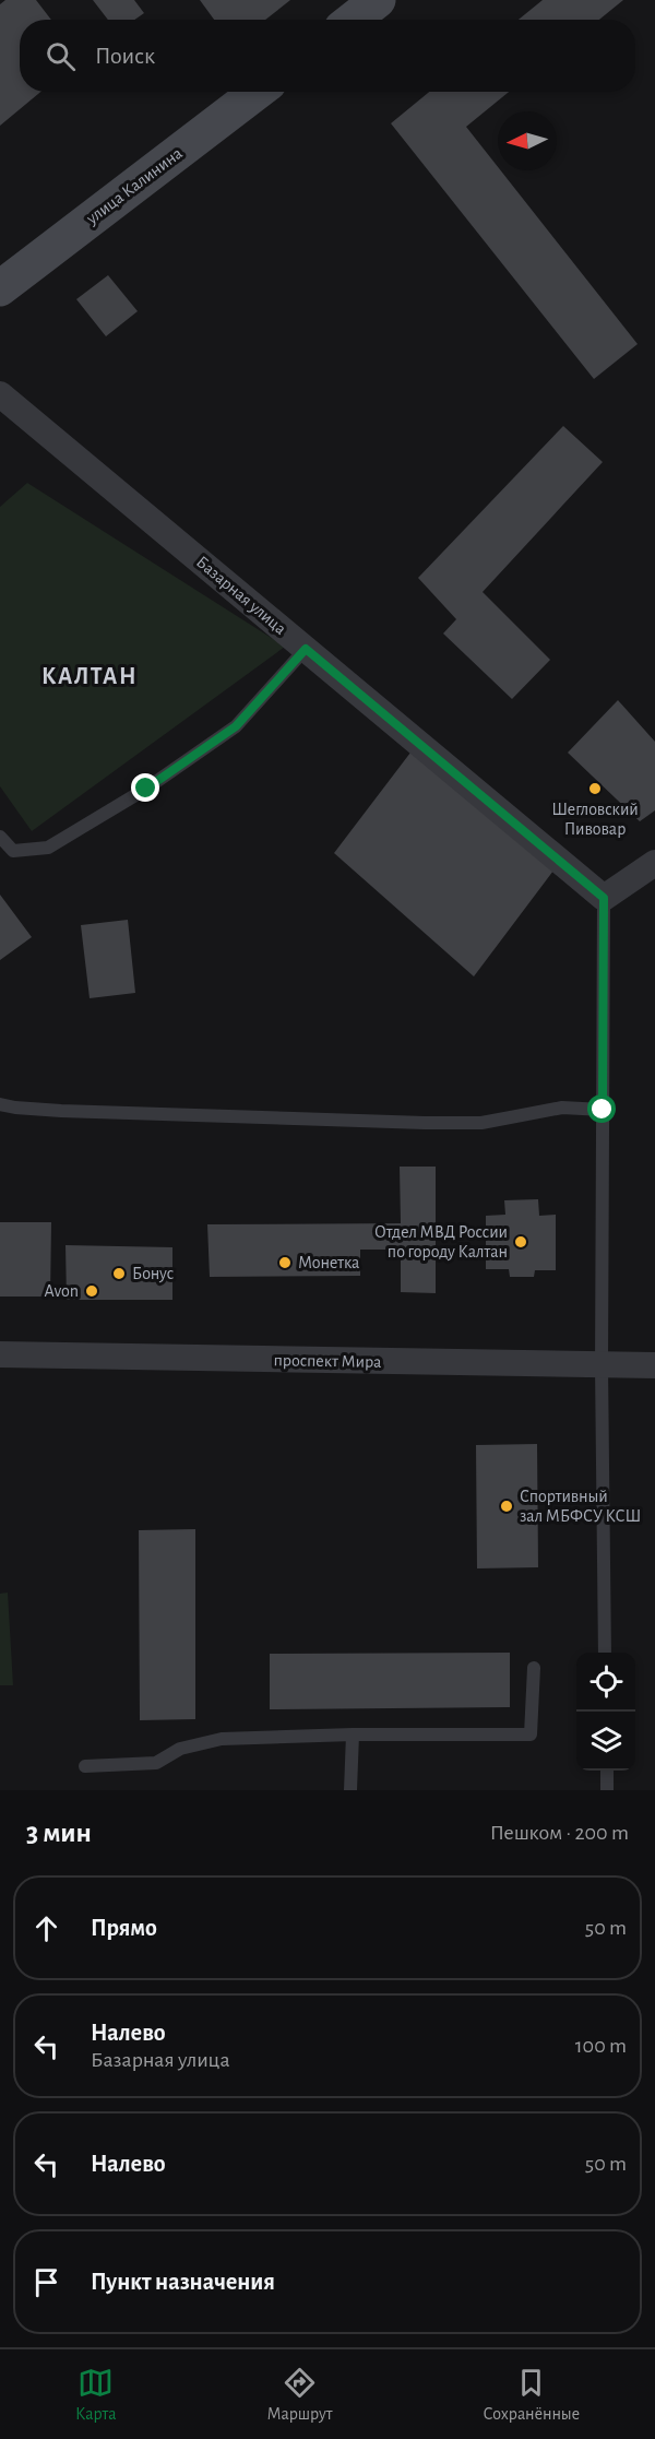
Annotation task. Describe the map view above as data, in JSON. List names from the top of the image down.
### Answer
{
  "streets": {
    "street": ["улица Калинина", "Базарная улица", "проспект Мира"]
  },
  "districts": ["КАЛТАН"],
  "places": [
    "Шегловский Пивовар",
    "Отдел МВД России по городу Калтан",
    "Монетка",
    "Бонус",
    "Avon",
    "Спортивный зал МБФСУ КСШ"
  ],
  "north": "left",
  "page": {
    "search": "Поиск",
    "heading": ["3 мин", "Пешком · 200 m"],
    "list": [
      ["Прямо", "50 m"],
      ["Налево", "Базарная улица", "100 m"],
      ["Налево", "50 m"],
      "Пункт назначения"
    ],
    "nav": ["Карта", "Маршрут", "Сохранённые"]
  }
}
